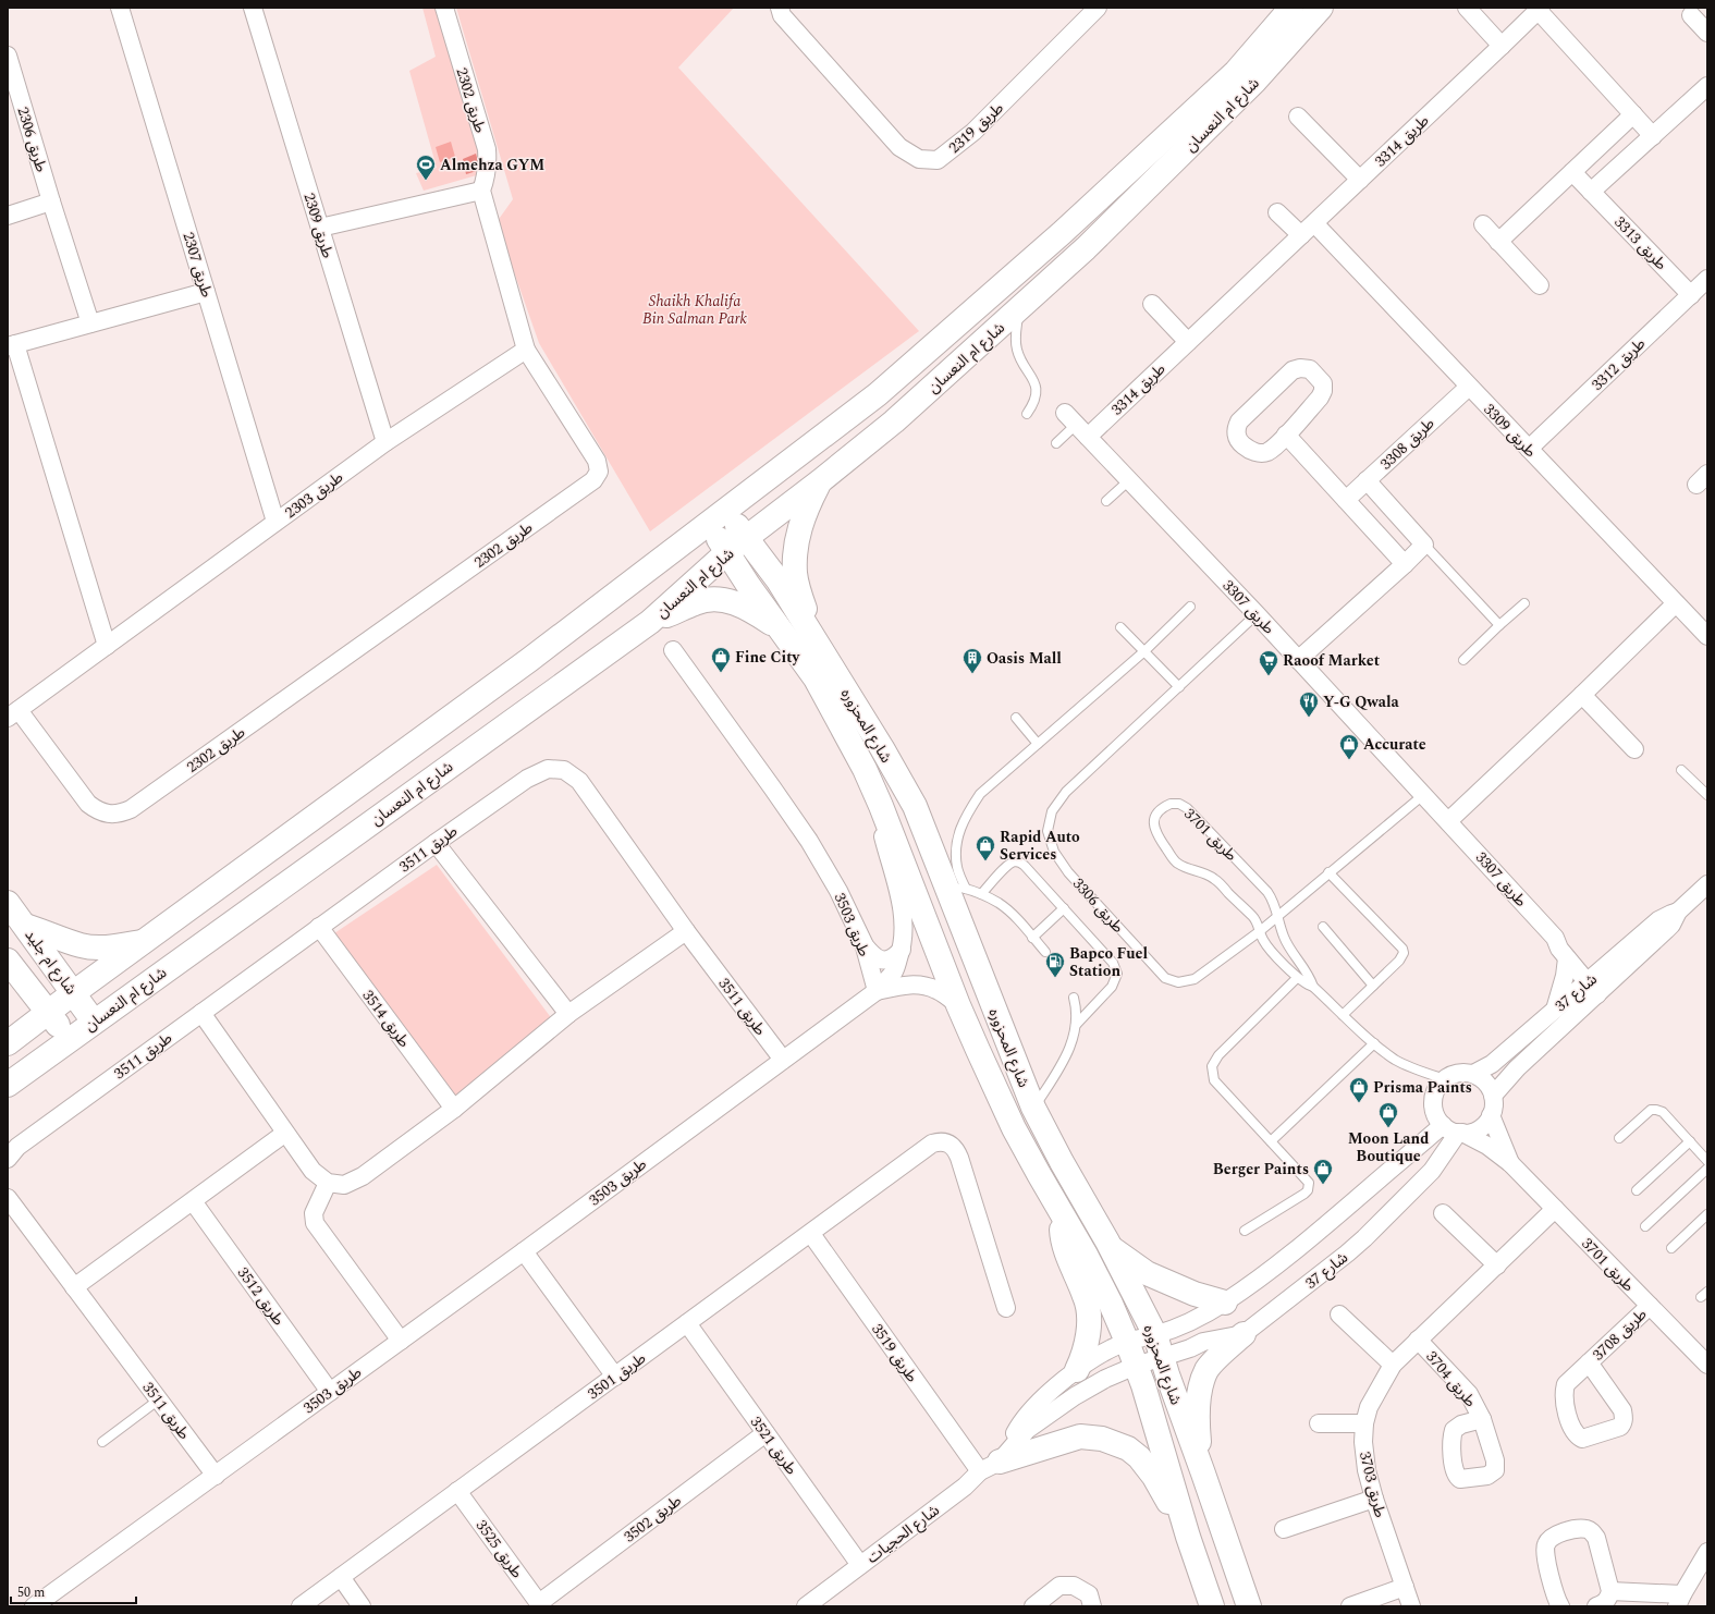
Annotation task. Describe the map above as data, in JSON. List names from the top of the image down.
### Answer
{
  "streets": {
    "main road": ["شارع ام النعسان", "شارع المحزوره", "شارع ام جليد"],
    "street": [
      "طريق 2302",
      "طريق 2319",
      "طريق 2306",
      "طريق 3314",
      "طريق 2309",
      "طريق 3313",
      "طريق 2307",
      "طريق 3312",
      "طريق 3309",
      "طريق 3308",
      "طريق 2303",
      "طريق 3307",
      "طريق 3701",
      "طريق 3511",
      "طريق 3503",
      "شارع 37",
      "طريق 3514",
      "طريق 3512",
      "طريق 3708",
      "طريق 3519",
      "طريق 3501",
      "طريق 3704",
      "طريق 3521",
      "طريق 3703",
      "طريق 3502",
      "شارع الحجيات",
      "طريق 3525"
    ],
    "lane": ["طريق 3306"]
  },
  "crossings": [
    ["طريق 2302", "طريق 2303"],
    ["شارع ام النعسان", "شارع المحزوره"],
    ["شارع ام النعسان", "شارع ام جليد"],
    ["طريق 3314", "طريق 3309"],
    ["طريق 3314", "طريق 3307"],
    ["طريق 2309", "طريق 2303"],
    ["طريق 3313", "طريق 3312"],
    ["طريق 2307", "طريق 2303"],
    ["طريق 3312", "طريق 3309"],
    ["طريق 3309", "طريق 3308"],
    ["طريق 3307", "طريق 3306"],
    ["طريق 3307", "شارع 37"],
    ["شارع المحزوره", "شارع 37"],
    ["شارع المحزوره", "شارع الحجيات"],
    ["طريق 3701", "طريق 3306"],
    ["طريق 3701", "شارع 37"],
    ["طريق 3701", "طريق 3708"],
    ["طريق 3701", "طريق 3703"],
    ["طريق 3511", "طريق 3503"],
    ["طريق 3511", "طريق 3514"],
    ["طريق 3503", "طريق 3512"],
    ["شارع 37", "شارع الحجيات"],
    ["طريق 3519", "طريق 3501"],
    ["طريق 3519", "شارع الحجيات"],
    ["طريق 3501", "طريق 3521"],
    ["طريق 3501", "طريق 3525"],
    ["طريق 3704", "طريق 3703"],
    ["طريق 3521", "طريق 3502"],
    ["طريق 3521", "شارع الحجيات"],
    ["طريق 3502", "طريق 3525"]
  ],
  "parks": ["Shaikh Khalifa Bin Salman Park"],
  "places": {
    "sports": ["Almehza GYM"],
    "shop": [
      "Fine City",
      "Accurate",
      "Rapid Auto Services",
      "Prisma Paints",
      "Moon Land Boutique",
      "Berger Paints"
    ],
    "building": ["Oasis Mall"],
    "supermarket": ["Raoof Market"],
    "restaurant": ["Y-G Qwala"],
    "fuel station": ["Bapco Fuel Station"]
  },
  "scale_bar": "50 m"
}
